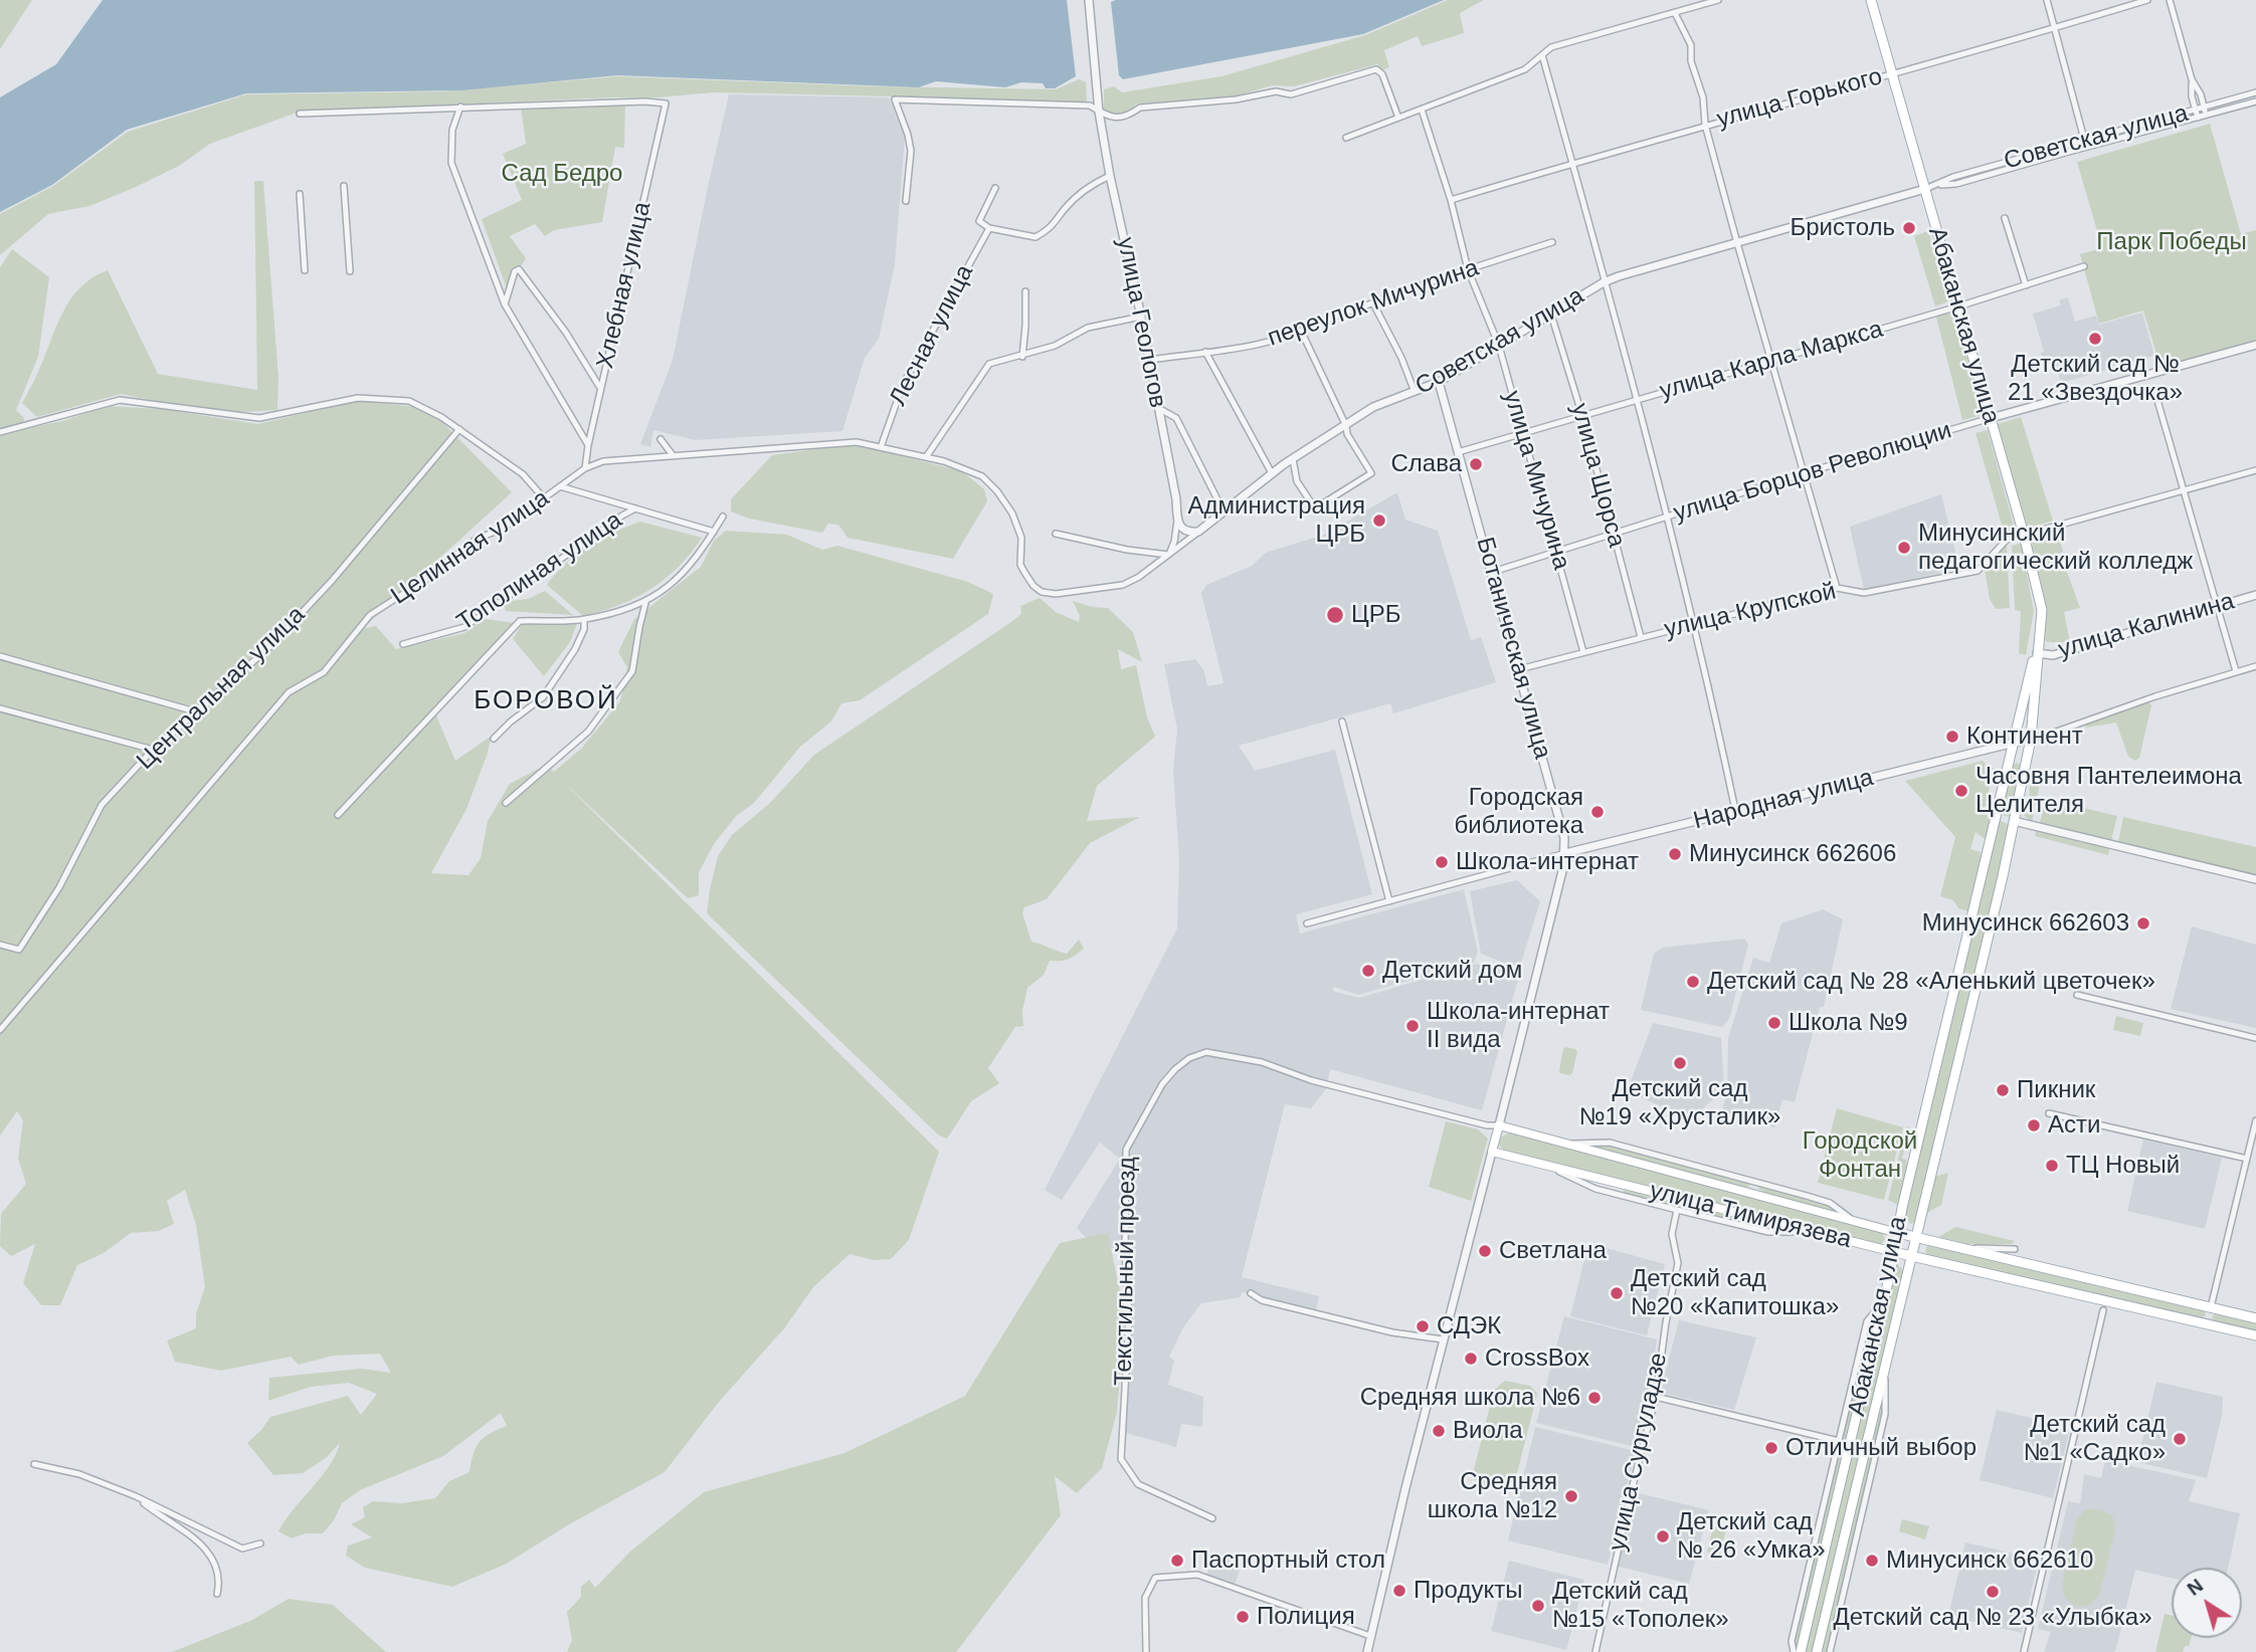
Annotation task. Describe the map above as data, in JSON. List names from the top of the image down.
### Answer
{
  "streets": {
    "main road": ["Абаканская улица", "Ботаническая улица", "улица Тимирязева"],
    "street": [
      "улица Горького",
      "Советская улица",
      "Хлебная улица",
      "переулок Мичурина",
      "улица Геологов",
      "Лесная улица",
      "улица Карла Маркса",
      "улица Борцов Революции",
      "улица Щорса",
      "улица Мичурина",
      "Целинная улица",
      "Тополиная улица",
      "улица Крупской",
      "улица Калинина",
      "Центральная улица",
      "Народная улица",
      "Текстильный проезд",
      "улица Сургуладзе"
    ]
  },
  "crossings": [
    ["улица Горького", "Абаканская улица"],
    ["улица Горького", "улица Мичурина"],
    ["Советская улица", "Абаканская улица"],
    ["Советская улица", "улица Щорса"],
    ["Советская улица", "улица Мичурина"],
    ["Советская улица", "Целинная улица"],
    ["Советская улица", "Ботаническая улица"],
    ["Хлебная улица", "Целинная улица"],
    ["переулок Мичурина", "улица Геологов"],
    ["переулок Мичурина", "улица Мичурина"],
    ["Абаканская улица", "улица Карла Маркса"],
    ["Абаканская улица", "улица Борцов Революции"],
    ["Абаканская улица", "улица Крупской"],
    ["Абаканская улица", "улица Калинина"],
    ["Абаканская улица", "Народная улица"],
    ["Абаканская улица", "улица Тимирязева"],
    ["Лесная улица", "Целинная улица"],
    ["улица Карла Маркса", "улица Щорса"],
    ["улица Карла Маркса", "улица Мичурина"],
    ["улица Карла Маркса", "Ботаническая улица"],
    ["улица Борцов Революции", "улица Щорса"],
    ["улица Борцов Революции", "улица Мичурина"],
    ["улица Борцов Революции", "Ботаническая улица"],
    ["улица Щорса", "улица Крупской"],
    ["улица Мичурина", "улица Крупской"],
    ["улица Крупской", "Ботаническая улица"],
    ["Ботаническая улица", "Народная улица"],
    ["Ботаническая улица", "улица Тимирязева"],
    ["Ботаническая улица", "Текстильный проезд"],
    ["улица Тимирязева", "Текстильный проезд"]
  ],
  "districts": ["БОРОВОЙ"],
  "parks": ["Сад Бедро", "Парк Победы", "Городской Фонтан"],
  "places": [
    "Бристоль",
    "Детский сад № 21 «Звездочка»",
    "Слава",
    "Администрация ЦРБ",
    "Минусинский педагогический колледж",
    "ЦРБ",
    "Континент",
    "Часовня Пантелеимона Целителя",
    "Городская библиотека",
    "Минусинск 662606",
    "Школа-интернат",
    "Минусинск 662603",
    "Детский дом",
    "Детский сад № 28 «Аленький цветочек»",
    "Школа №9",
    "Школа-интернат II вида",
    "Детский сад №19 «Хрусталик»",
    "Пикник",
    "Асти",
    "ТЦ Новый",
    "Светлана",
    "Детский сад №20 «Капитошка»",
    "СДЭК",
    "CrossBox",
    "Средняя школа №6",
    "Виола",
    "Детский сад №1 «Cадко»",
    "Отличный выбор",
    "Средняя школа №12",
    "Детский сад № 26 «Умка»",
    "Паспортный стол",
    "Минусинск 662610",
    "Продукты",
    "Детский сад № 23 «Улыбка»",
    "Детский сад №15 «Тополек»",
    "Полиция"
  ],
  "north": "top left"
}
